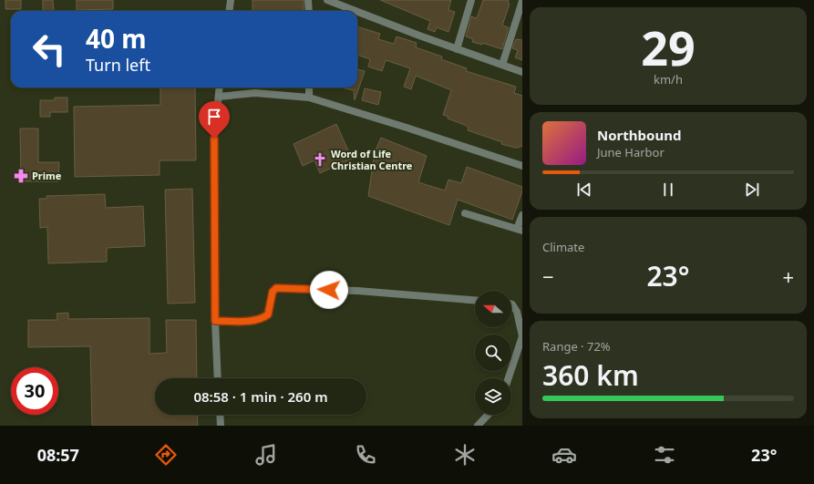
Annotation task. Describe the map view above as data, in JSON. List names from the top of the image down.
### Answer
{
  "places": {
    "church": ["Word of Life Christian Centre"],
    "pharmacy": ["Prime"]
  },
  "north": "left",
  "page": {
    "tile": [
      ["29", "km/h"],
      "Climate",
      ["Range · 72%", "360 km"]
    ],
    "turn": ["40 m", "Turn left"],
    "song": ["Northbound", "June Harbor"],
    "heat": ["−", "23°", "+"],
    "limit": "30",
    "trip": "08:58 · 1 min · 260 m",
    "tabs": ["08:57", "23°"]
  }
}
